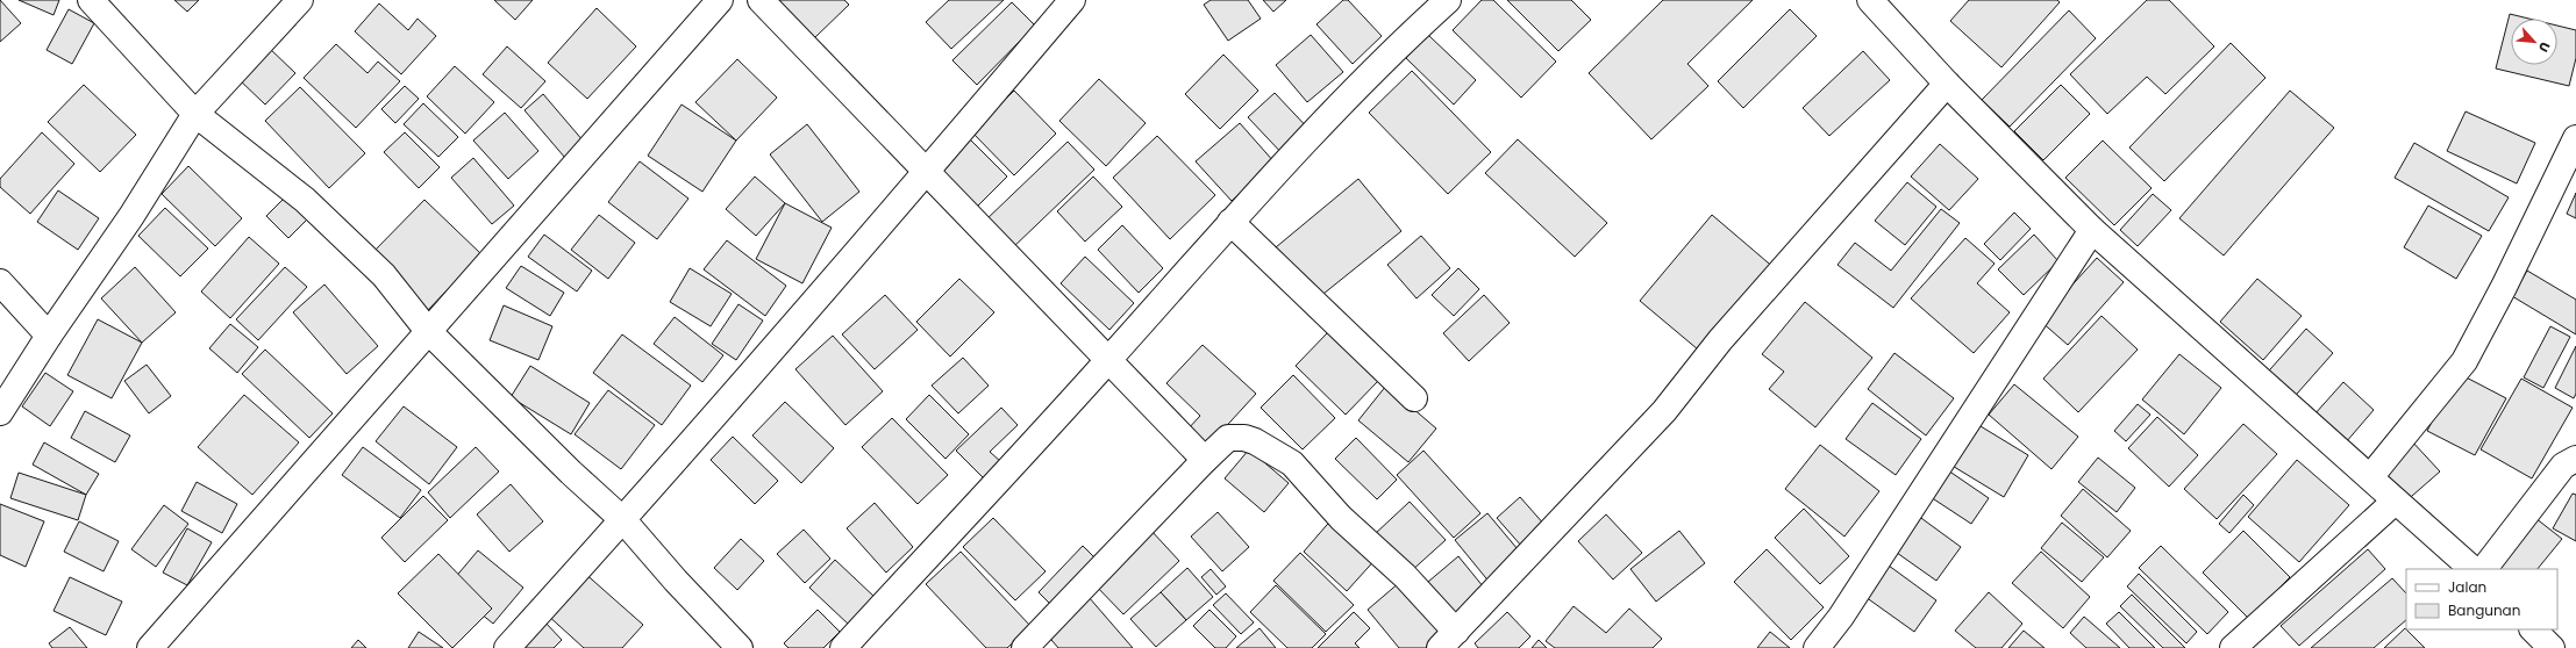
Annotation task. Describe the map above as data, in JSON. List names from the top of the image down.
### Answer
{
  "legend": ["Jalan", "Bangunan"],
  "north": "bottom right"
}
